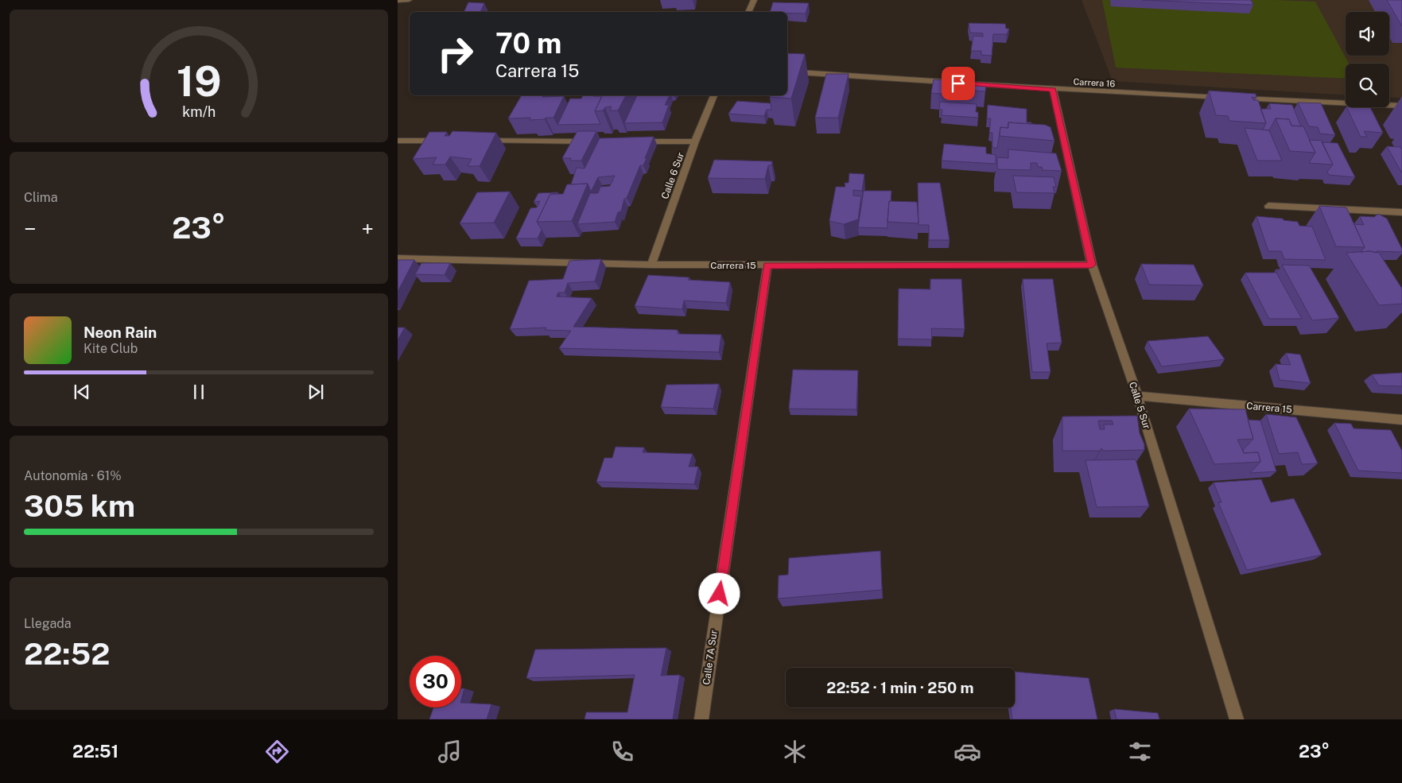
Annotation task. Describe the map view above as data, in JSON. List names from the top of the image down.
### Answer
{
  "streets": {
    "street": [
      "Carrera 16",
      "Calle 6 Sur",
      "Carrera 15",
      "Calle 5 Sur",
      "Calle 7A Sur"
    ]
  },
  "crossings": [
    ["Carrera 16", "Calle 5 Sur"],
    ["Calle 6 Sur", "Carrera 15"],
    ["Carrera 15", "Calle 5 Sur"],
    ["Carrera 15", "Calle 7A Sur"]
  ],
  "page": {
    "turn": ["70 m", "Carrera 15"],
    "tile": [
      "Clima",
      ["Autonomía · 61%", "305 km"],
      ["Llegada", "22:52"]
    ],
    "heat": ["−", "23°", "+"],
    "song": ["Neon Rain", "Kite Club"],
    "limit": "30",
    "trip": "22:52 · 1 min · 250 m",
    "tabs": ["22:51", "23°"],
    "gauge": ["19", "km/h"]
  }
}
